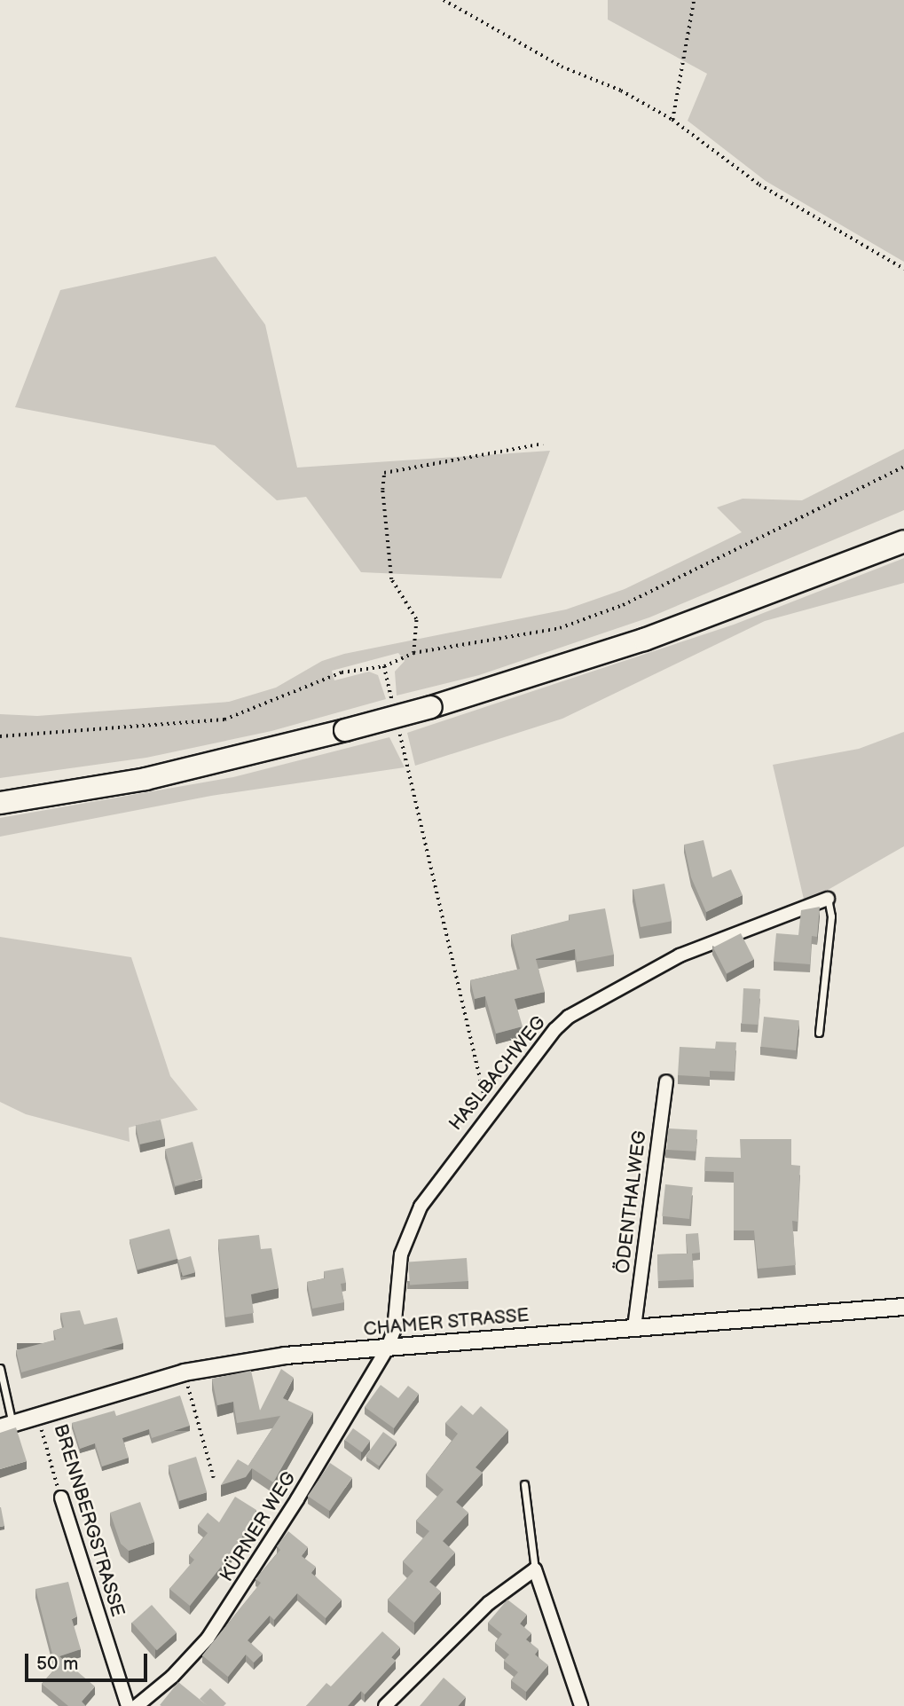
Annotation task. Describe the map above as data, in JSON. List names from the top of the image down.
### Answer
{
  "streets": {
    "street": [
      "HASLBACHWEG",
      "ÖDENTHALWEG",
      "CHAMER STRASSE",
      "BRENNBERGSTRASSE",
      "KÜRNER WEG"
    ]
  },
  "crossings": [
    ["HASLBACHWEG", "CHAMER STRASSE"],
    ["HASLBACHWEG", "KÜRNER WEG"],
    ["ÖDENTHALWEG", "CHAMER STRASSE"],
    ["CHAMER STRASSE", "BRENNBERGSTRASSE"],
    ["CHAMER STRASSE", "KÜRNER WEG"]
  ],
  "scale_bar": "50 m"
}
